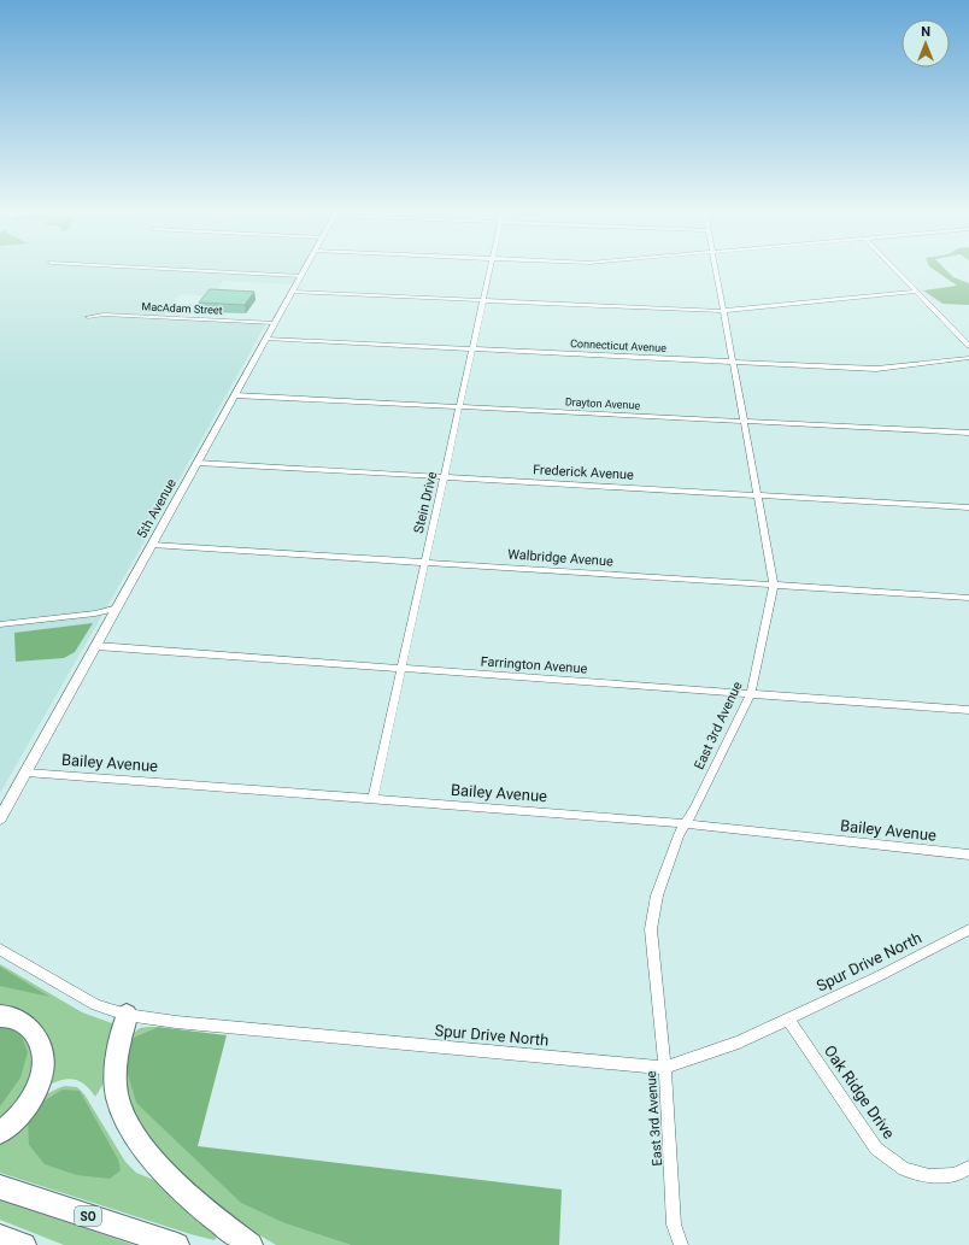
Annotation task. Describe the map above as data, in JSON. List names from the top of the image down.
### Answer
{
  "streets": {
    "highway": ["SO"],
    "main road": ["5th Avenue"],
    "street": [
      "MacAdam Street",
      "Connecticut Avenue",
      "Drayton Avenue",
      "Frederick Avenue",
      "Stein Drive",
      "Walbridge Avenue",
      "Farrington Avenue",
      "East 3rd Avenue",
      "Bailey Avenue",
      "Spur Drive North",
      "Oak Ridge Drive"
    ]
  },
  "crossings": [
    ["MacAdam Street", "5th Avenue"],
    ["Connecticut Avenue", "Stein Drive"],
    ["Connecticut Avenue", "5th Avenue"],
    ["Connecticut Avenue", "East 3rd Avenue"],
    ["Drayton Avenue", "Stein Drive"],
    ["Drayton Avenue", "5th Avenue"],
    ["Drayton Avenue", "East 3rd Avenue"],
    ["Frederick Avenue", "Stein Drive"],
    ["Frederick Avenue", "5th Avenue"],
    ["Frederick Avenue", "East 3rd Avenue"],
    ["Stein Drive", "Walbridge Avenue"],
    ["Stein Drive", "Farrington Avenue"],
    ["Stein Drive", "Bailey Avenue"],
    ["5th Avenue", "Walbridge Avenue"],
    ["5th Avenue", "Farrington Avenue"],
    ["5th Avenue", "Bailey Avenue"],
    ["Walbridge Avenue", "East 3rd Avenue"],
    ["Farrington Avenue", "East 3rd Avenue"],
    ["East 3rd Avenue", "Bailey Avenue"],
    ["East 3rd Avenue", "Spur Drive North"],
    ["Spur Drive North", "Oak Ridge Drive"]
  ],
  "north": "top"
}
